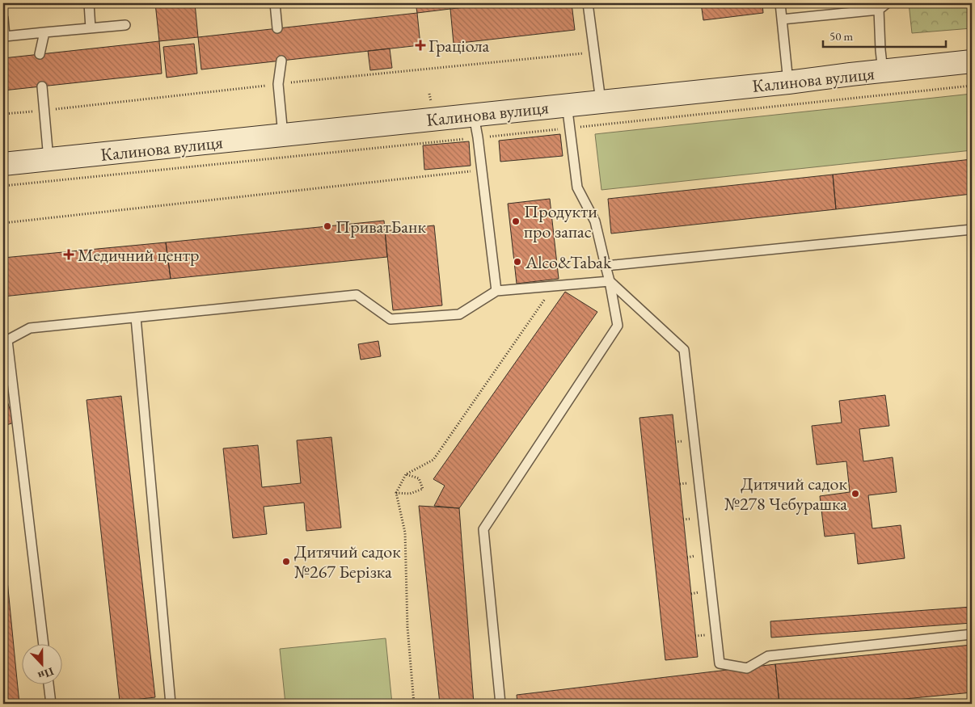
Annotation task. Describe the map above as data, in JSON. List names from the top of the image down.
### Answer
{
  "streets": {
    "main road": ["Калинова вулиця"]
  },
  "places": {
    "health": ["Граціола", "Медичний центр"],
    "other": [
      "Продукти про запас",
      "ПриватБанк",
      "Alco&Tabak",
      "Дитячий садок №278 Чебурашка",
      "Дитячий садок №267 Берізка"
    ]
  },
  "scale_bar": "50 m",
  "north": "bottom"
}
